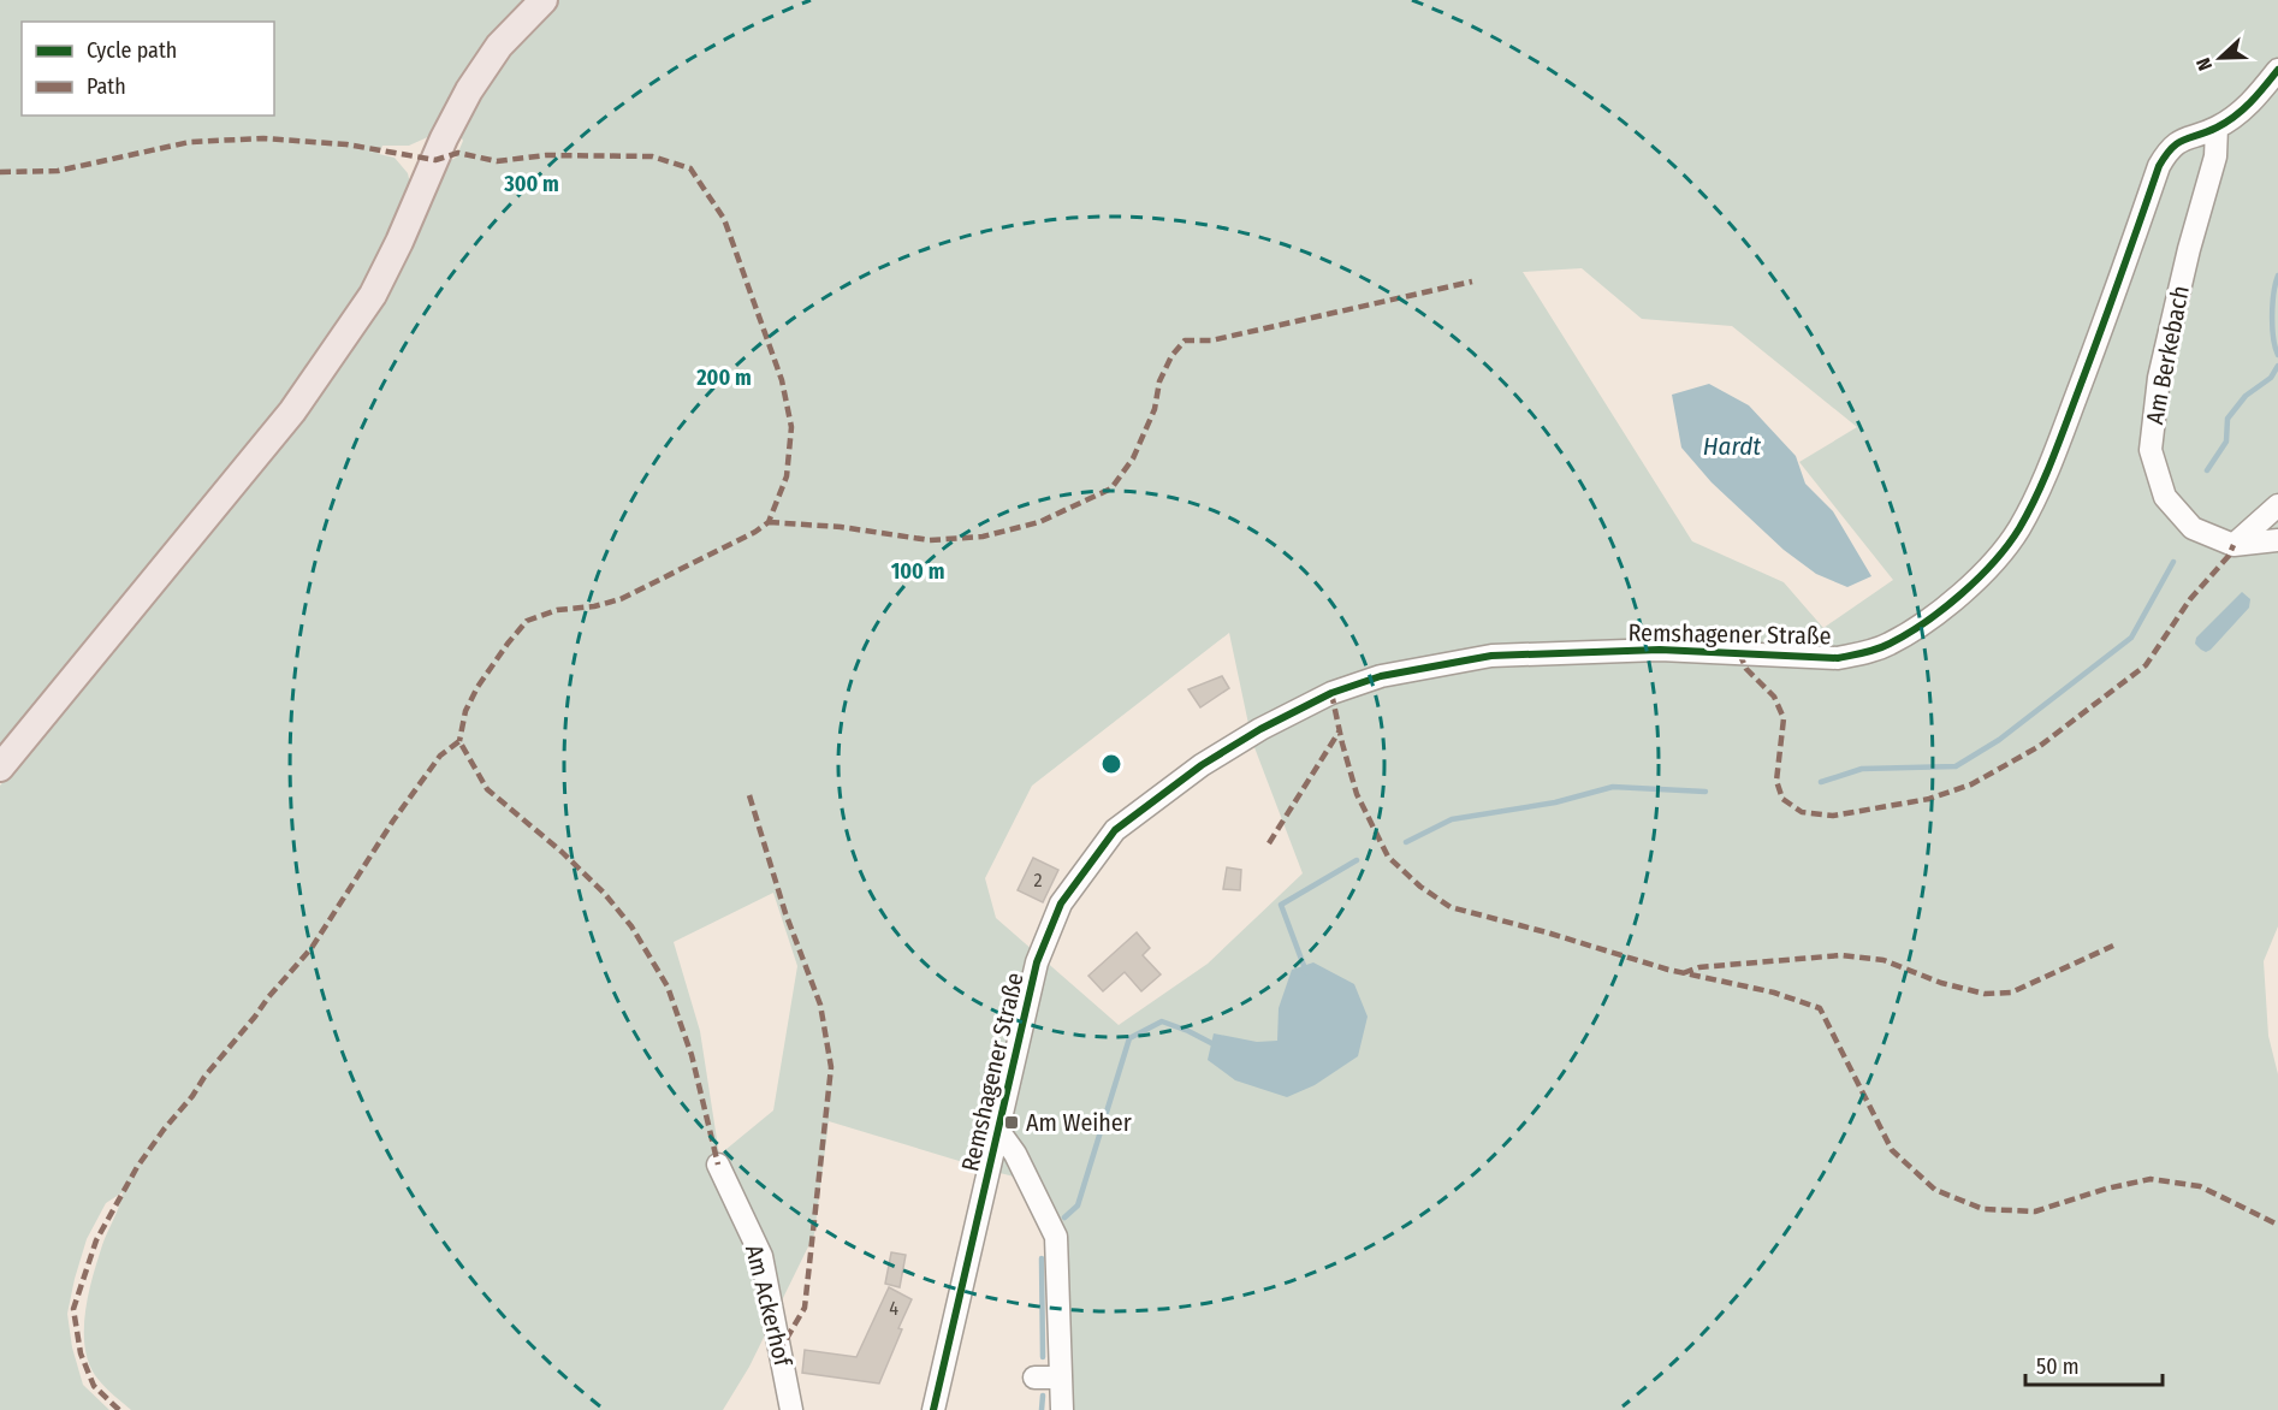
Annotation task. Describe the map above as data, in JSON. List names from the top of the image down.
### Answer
{
  "streets": {
    "street": ["Am Berkebach", "Remshagener Straße", "Am Ackerhof"]
  },
  "crossings": [
    ["Am Berkebach", "Remshagener Straße"]
  ],
  "water": ["Hardt"],
  "places": {
    "transit": ["Am Weiher"]
  },
  "house_numbers": ["2", "4"],
  "legend": ["Cycle path", "Path"],
  "scale_bar": "50 m",
  "north": "left",
  "rings": ["300 m", "200 m", "100 m"]
}
